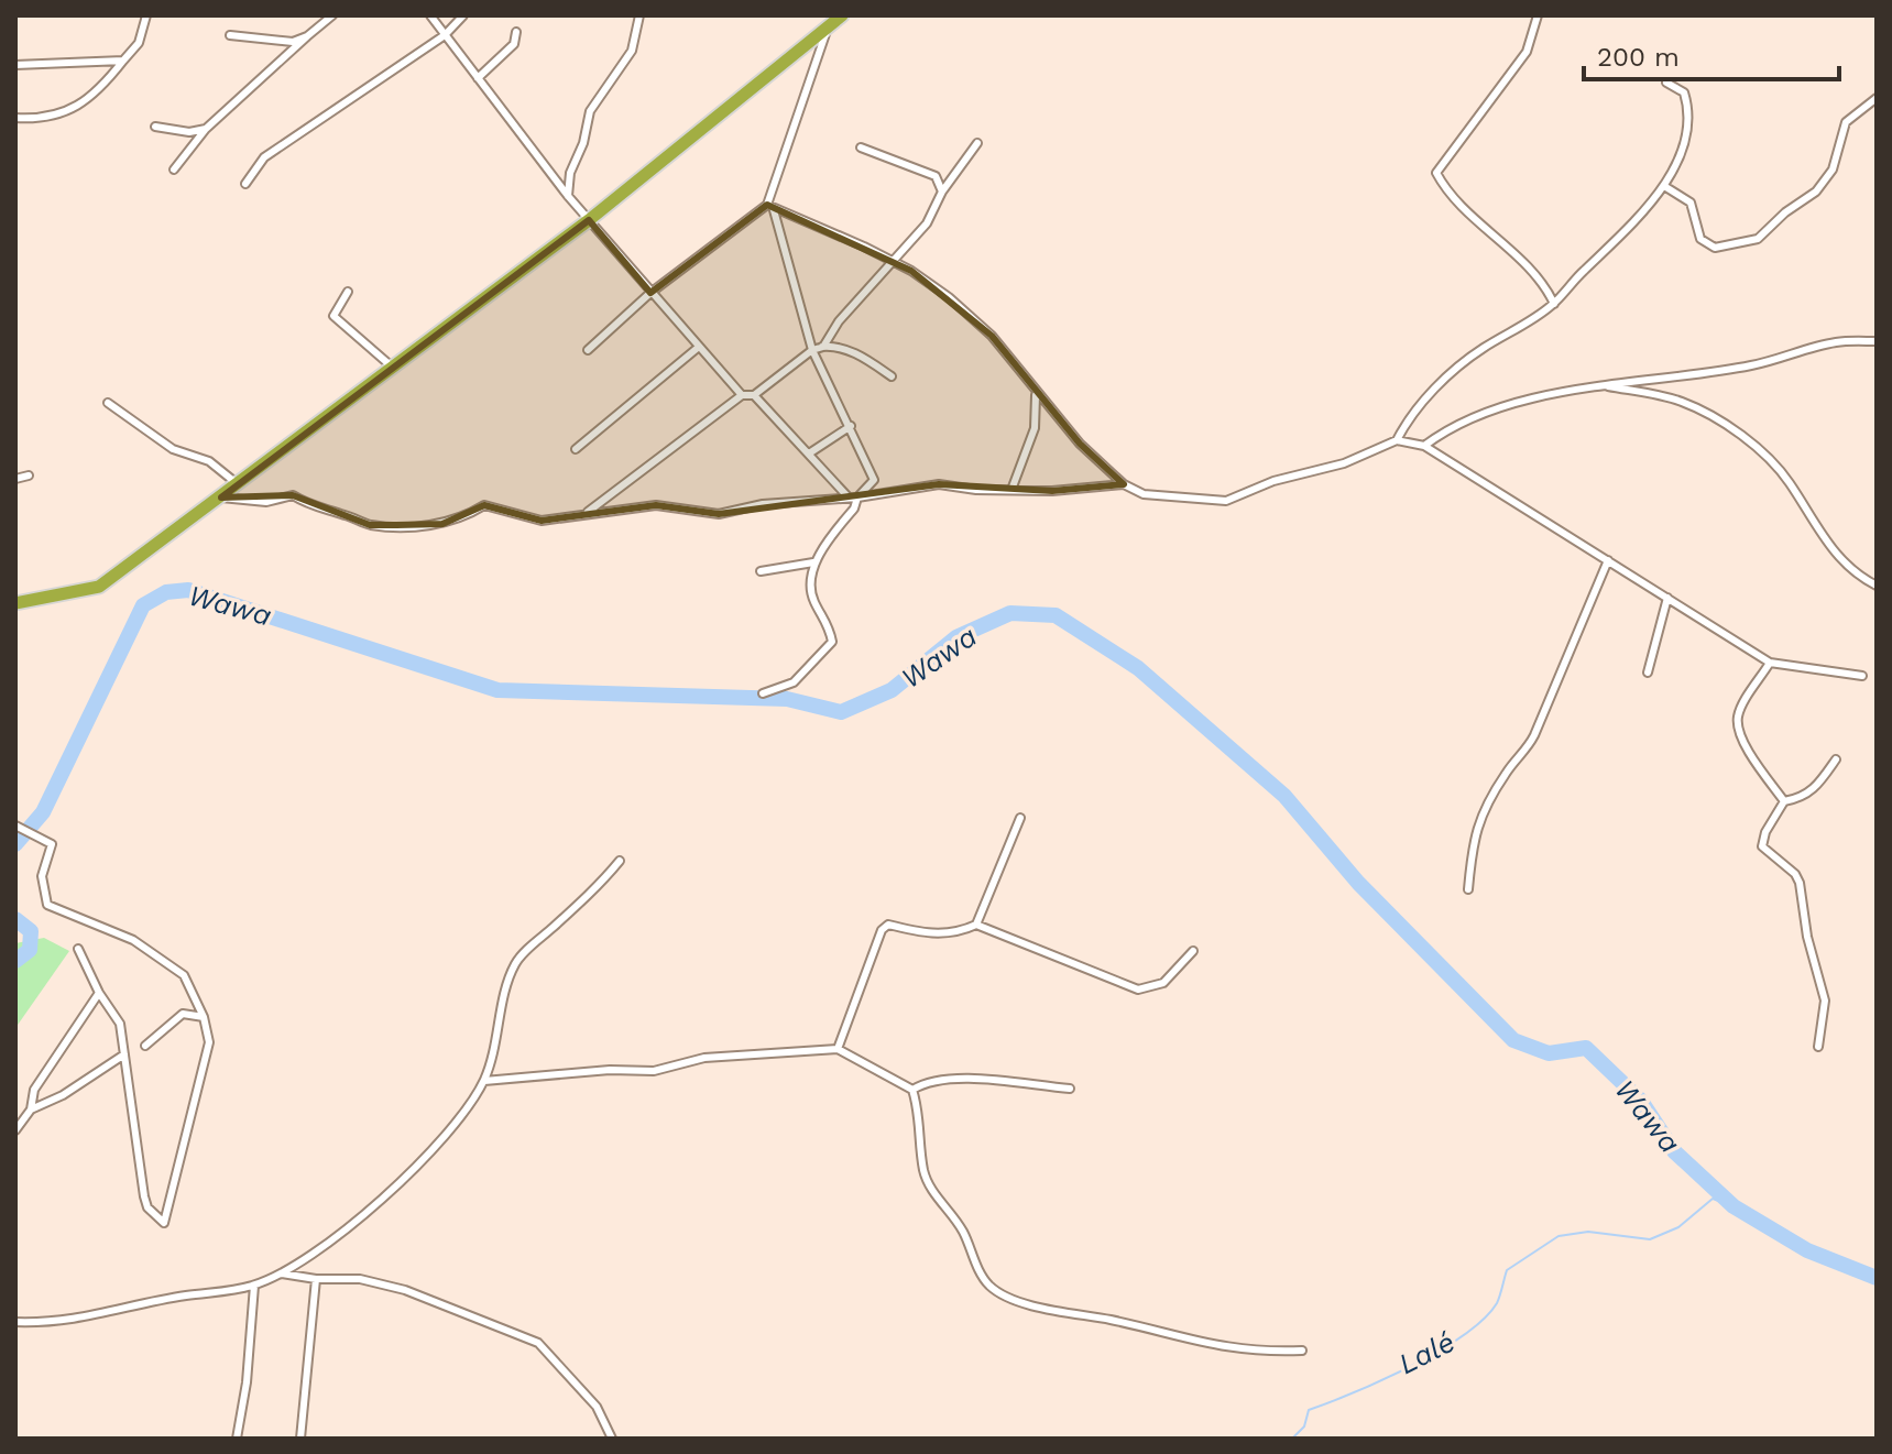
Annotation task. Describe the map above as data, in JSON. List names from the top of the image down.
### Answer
{
  "water": ["Wawa", "Lalé"],
  "scale_bar": "200 m"
}
